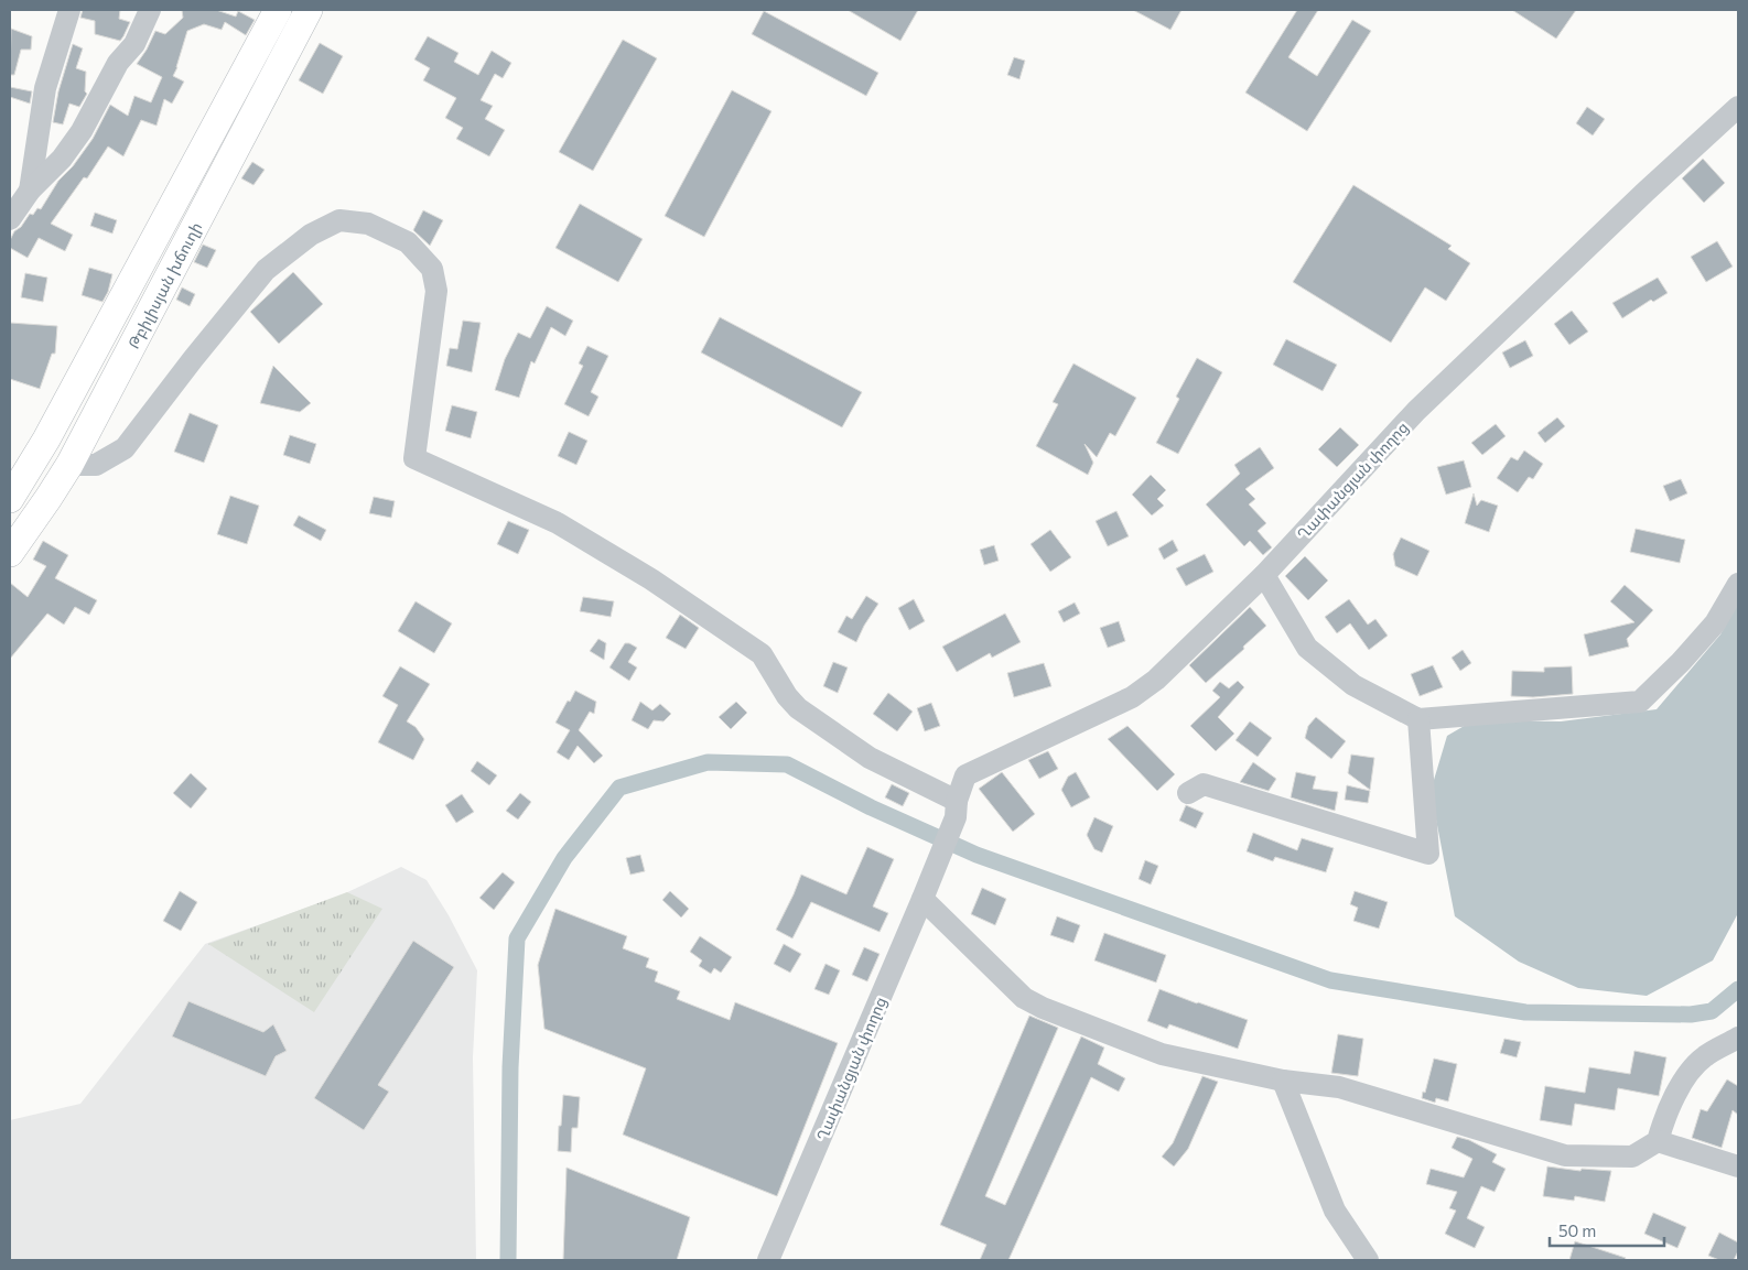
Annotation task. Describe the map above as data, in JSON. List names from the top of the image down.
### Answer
{
  "streets": {
    "main road": ["Թբիլիսյան խճուղի"],
    "street": ["Ղափանցյան փողոց"]
  },
  "scale_bar": "50 m"
}
